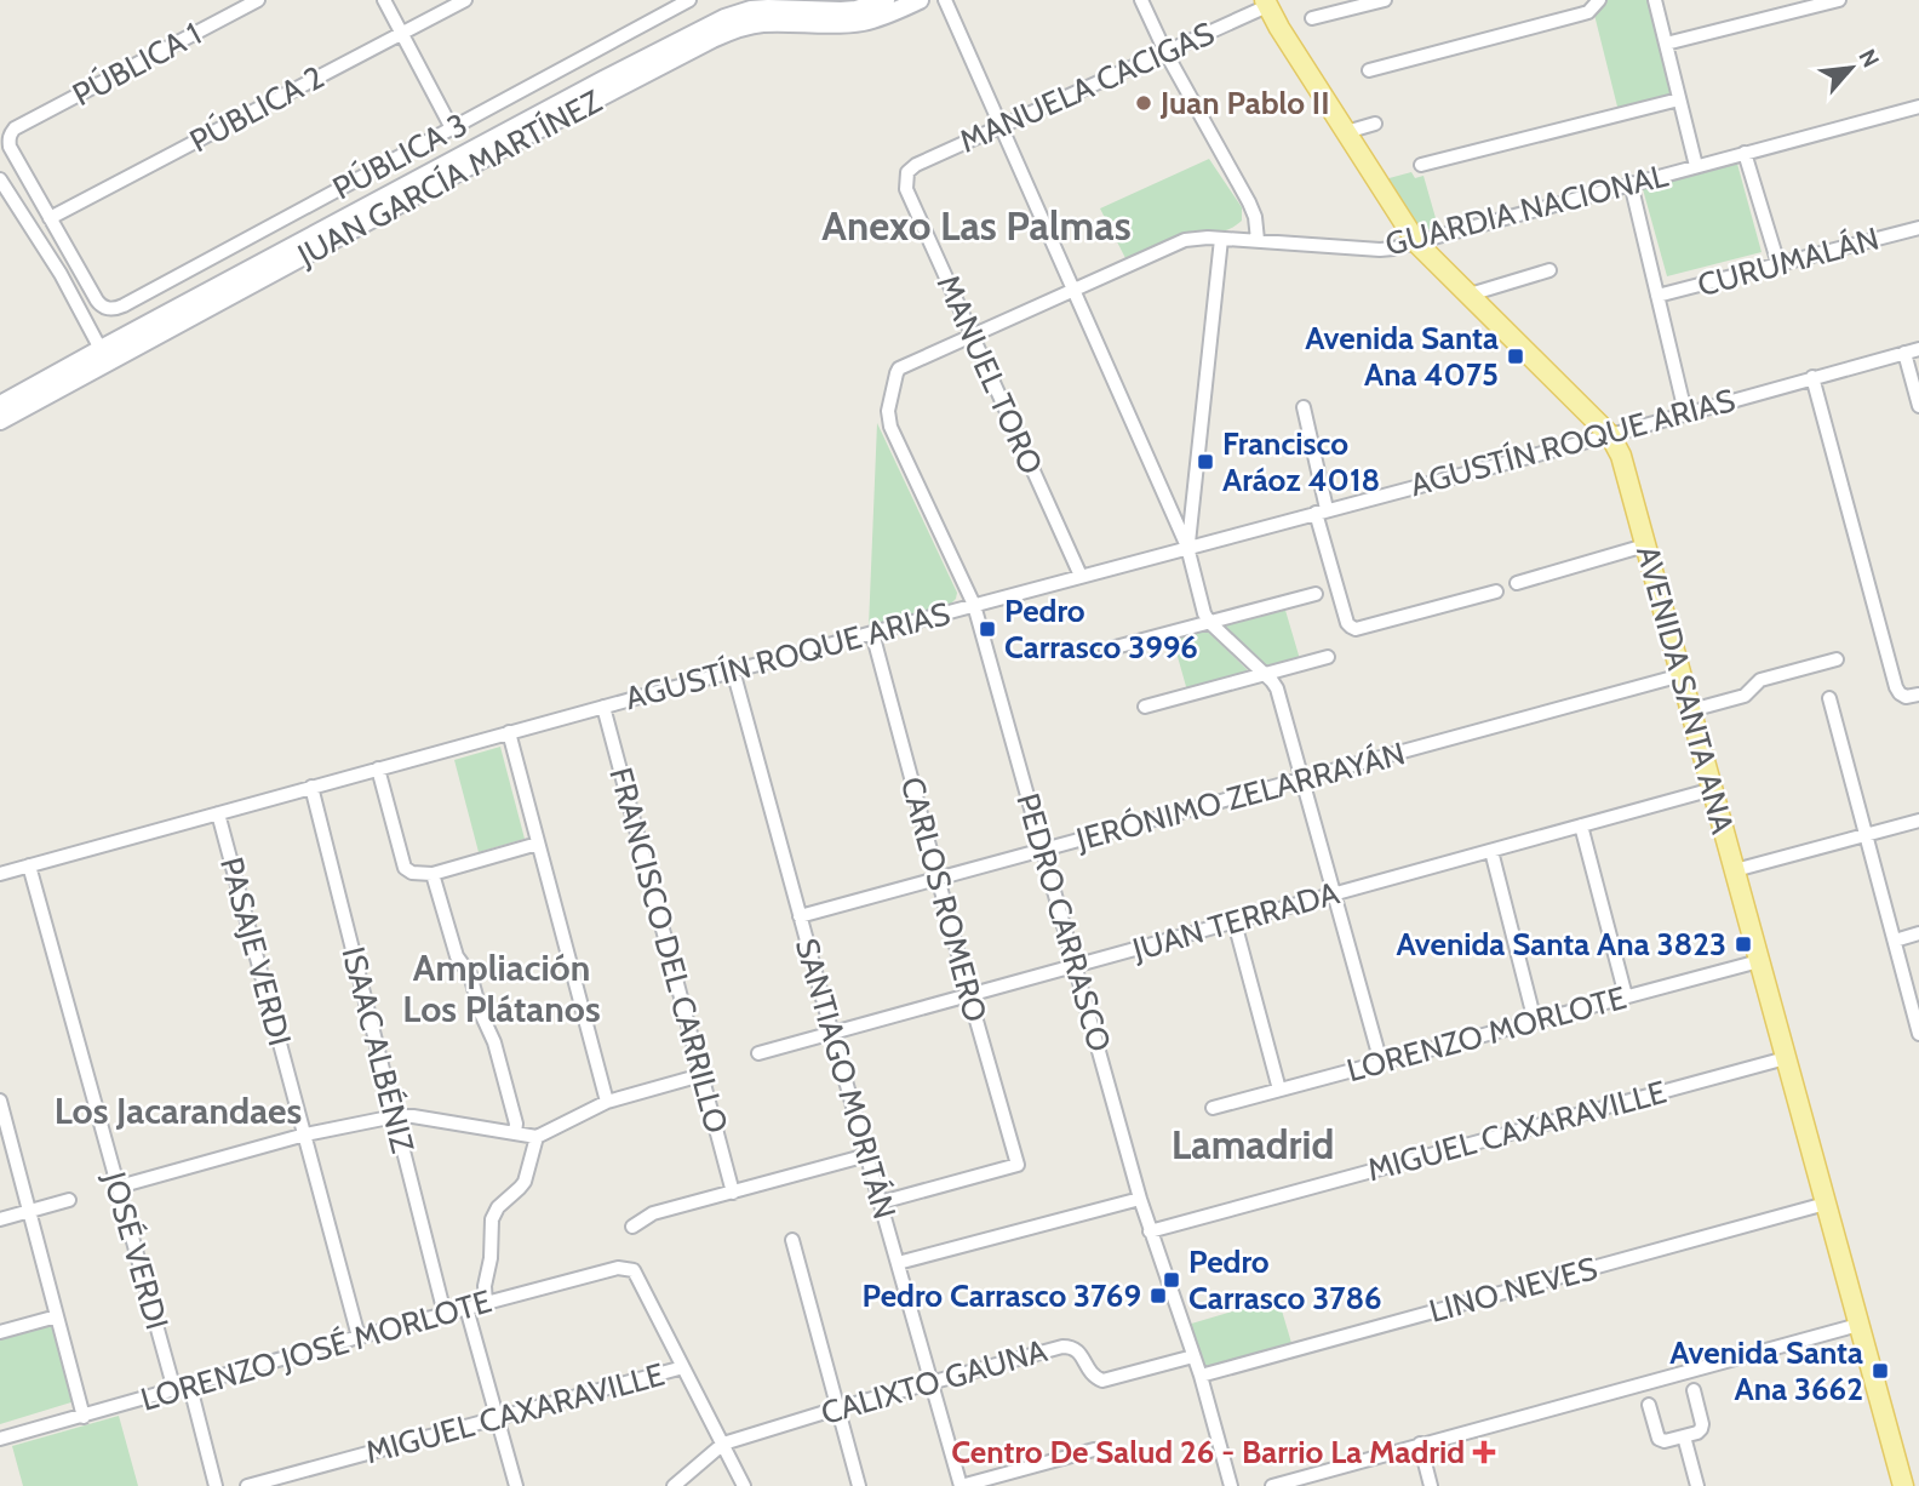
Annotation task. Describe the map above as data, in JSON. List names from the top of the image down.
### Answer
{
  "streets": {
    "main road": ["JUAN GARCÍA MARTÍNEZ", "AVENIDA SANTA ANA"],
    "street": [
      "PÚBLICA 1",
      "MANUELA CACIGAS",
      "PÚBLICA 2",
      "PÚBLICA 3",
      "GUARDIA NACIONAL",
      "CURUMALÁN",
      "MANUEL TORO",
      "AGUSTÍN ROQUE ARIAS",
      "JERÓNIMO ZELARRAYÁN",
      "CARLOS ROMERO",
      "JUAN TERRADA",
      "PEDRO CARRASCO",
      "FRANCISCO DEL CARRILLO",
      "PASAJE VERDI",
      "LORENZO MORLOTE",
      "ISAAC ALBÉNIZ",
      "SANTIAGO MORITÁN",
      "MIGUEL CAXARAVILLE",
      "JOSÉ VERDI",
      "LINO NEVES",
      "LORENZO JOSÉ MORLOTE",
      "CALIXTO GAUNA"
    ]
  },
  "crossings": [
    ["PÚBLICA 1", "PÚBLICA 2"],
    ["PÚBLICA 1", "PÚBLICA 3"],
    ["MANUELA CACIGAS", "MANUEL TORO"],
    ["MANUELA CACIGAS", "AVENIDA SANTA ANA"],
    ["PÚBLICA 2", "PÚBLICA 3"],
    ["GUARDIA NACIONAL", "MANUEL TORO"],
    ["GUARDIA NACIONAL", "AVENIDA SANTA ANA"],
    ["GUARDIA NACIONAL", "PEDRO CARRASCO"],
    ["MANUEL TORO", "AGUSTÍN ROQUE ARIAS"],
    ["AGUSTÍN ROQUE ARIAS", "AVENIDA SANTA ANA"],
    ["AGUSTÍN ROQUE ARIAS", "CARLOS ROMERO"],
    ["AGUSTÍN ROQUE ARIAS", "PEDRO CARRASCO"],
    ["AGUSTÍN ROQUE ARIAS", "FRANCISCO DEL CARRILLO"],
    ["AGUSTÍN ROQUE ARIAS", "PASAJE VERDI"],
    ["AGUSTÍN ROQUE ARIAS", "ISAAC ALBÉNIZ"],
    ["AGUSTÍN ROQUE ARIAS", "SANTIAGO MORITÁN"],
    ["AGUSTÍN ROQUE ARIAS", "JOSÉ VERDI"],
    ["AVENIDA SANTA ANA", "JERÓNIMO ZELARRAYÁN"],
    ["AVENIDA SANTA ANA", "JUAN TERRADA"],
    ["AVENIDA SANTA ANA", "LORENZO MORLOTE"],
    ["AVENIDA SANTA ANA", "MIGUEL CAXARAVILLE"],
    ["AVENIDA SANTA ANA", "LINO NEVES"],
    ["JERÓNIMO ZELARRAYÁN", "CARLOS ROMERO"],
    ["JERÓNIMO ZELARRAYÁN", "PEDRO CARRASCO"],
    ["JERÓNIMO ZELARRAYÁN", "SANTIAGO MORITÁN"],
    ["CARLOS ROMERO", "JUAN TERRADA"],
    ["CARLOS ROMERO", "SANTIAGO MORITÁN"],
    ["JUAN TERRADA", "PEDRO CARRASCO"],
    ["JUAN TERRADA", "SANTIAGO MORITÁN"],
    ["PEDRO CARRASCO", "MIGUEL CAXARAVILLE"],
    ["PEDRO CARRASCO", "LINO NEVES"],
    ["PEDRO CARRASCO", "CALIXTO GAUNA"],
    ["PASAJE VERDI", "LORENZO JOSÉ MORLOTE"],
    ["ISAAC ALBÉNIZ", "LORENZO JOSÉ MORLOTE"],
    ["SANTIAGO MORITÁN", "CALIXTO GAUNA"],
    ["MIGUEL CAXARAVILLE", "LORENZO JOSÉ MORLOTE"],
    ["JOSÉ VERDI", "LORENZO JOSÉ MORLOTE"]
  ],
  "districts": [
    "Anexo Las Palmas",
    "Ampliación Los Plátanos",
    "Los Jacarandaes",
    "Lamadrid"
  ],
  "places": {
    "other": ["Juan Pablo II"],
    "transit": [
      "Avenida Santa Ana 4075",
      "Francisco Aráoz 4018",
      "Pedro Carrasco 3996",
      "Avenida Santa Ana 3823",
      "Pedro Carrasco 3786",
      "Pedro Carrasco 3769",
      "Avenida Santa Ana 3662"
    ],
    "health": ["Centro De Salud 26 - Barrio La Madrid"]
  },
  "north": "top right"
}
